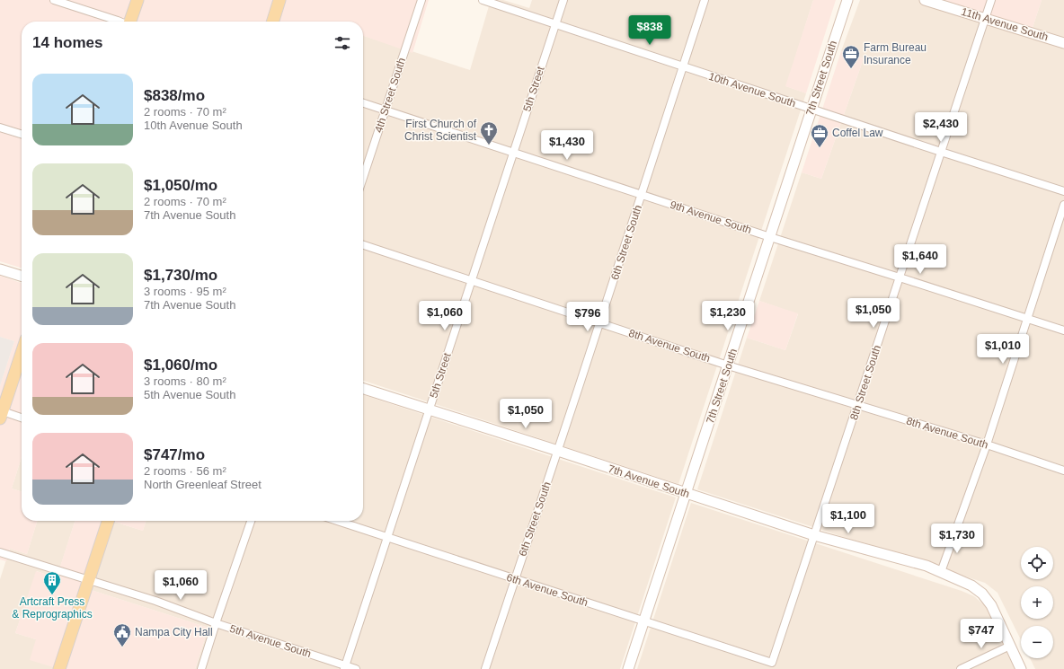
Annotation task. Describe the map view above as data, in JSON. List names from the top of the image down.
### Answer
{
  "streets": {
    "street": [
      "11th Avenue South",
      "7th Street South",
      "5th Street",
      "10th Avenue South",
      "4th Street South",
      "9th Avenue South",
      "6th Street South",
      "8th Avenue South",
      "8th Street South",
      "7th Avenue South",
      "6th Avenue South",
      "5th Avenue South"
    ]
  },
  "crossings": [
    ["11th Avenue South", "8th Street South"],
    ["7th Street South", "10th Avenue South"],
    ["7th Street South", "9th Avenue South"],
    ["7th Street South", "8th Avenue South"],
    ["7th Street South", "7th Avenue South"],
    ["7th Street South", "6th Avenue South"],
    ["5th Street", "10th Avenue South"],
    ["5th Street", "9th Avenue South"],
    ["5th Street", "8th Avenue South"],
    ["5th Street", "7th Avenue South"],
    ["5th Street", "6th Avenue South"],
    ["5th Street", "5th Avenue South"],
    ["10th Avenue South", "6th Street South"],
    ["10th Avenue South", "8th Street South"],
    ["4th Street South", "9th Avenue South"],
    ["9th Avenue South", "6th Street South"],
    ["9th Avenue South", "8th Street South"],
    ["6th Street South", "8th Avenue South"],
    ["6th Street South", "7th Avenue South"],
    ["6th Street South", "6th Avenue South"],
    ["8th Avenue South", "8th Street South"],
    ["8th Street South", "7th Avenue South"],
    ["8th Street South", "6th Avenue South"]
  ],
  "places": {
    "office": ["Farm Bureau Insurance", "Coffel Law"],
    "church": ["First Church of Christ Scientist"],
    "building": ["Artcraft Press & Reprographics"],
    "public building": ["Nampa City Hall"]
  },
  "page": {
    "price": [
      "$838",
      "$2,430",
      "$1,430",
      "$1,640",
      "$1,050",
      "$1,060",
      "$1,230",
      "$796",
      "$1,010",
      "$1,050",
      "$1,100",
      "$1,730",
      "$1,060",
      "$747"
    ],
    "heading": "14 homes",
    "list": [
      {
        "name": "$838/mo",
        "note": "2 rooms · 70 m² · 10th Avenue South"
      },
      {
        "name": "$1,050/mo",
        "note": "2 rooms · 70 m² · 7th Avenue South"
      },
      {
        "name": "$1,730/mo",
        "note": "3 rooms · 95 m² · 7th Avenue South"
      },
      {
        "name": "$1,060/mo",
        "note": "3 rooms · 80 m² · 5th Avenue South"
      },
      {
        "name": "$747/mo",
        "note": "2 rooms · 56 m² · North Greenleaf Street"
      }
    ],
    "map_buttons": ["+", "−"]
  }
}
